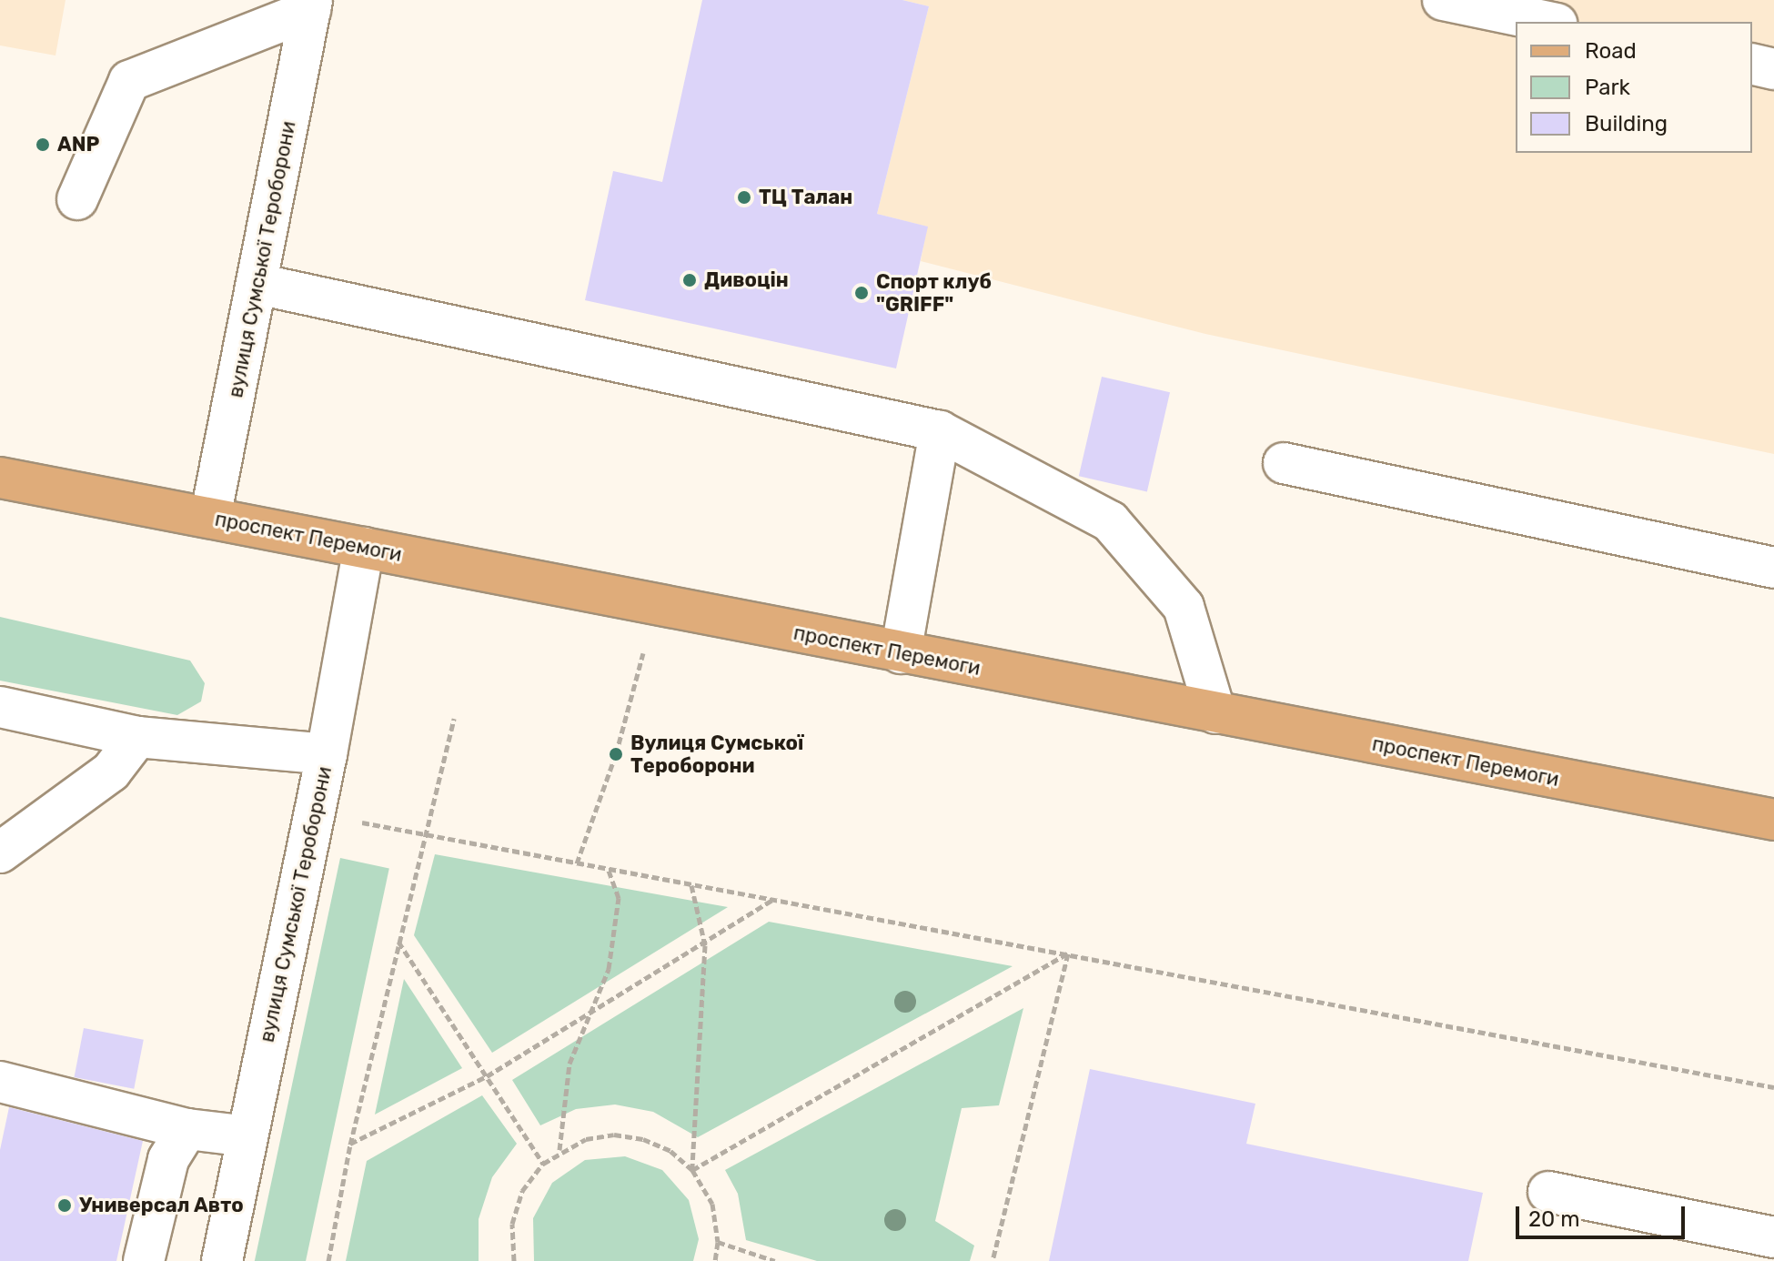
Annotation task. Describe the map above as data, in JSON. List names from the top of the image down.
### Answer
{
  "streets": {
    "main road": ["проспект Перемоги"],
    "street": ["вулиця Сумської Тероборони"]
  },
  "crossings": [
    ["вулиця Сумської Тероборони", "проспект Перемоги"]
  ],
  "places": [
    "ANP",
    "ТЦ Талан",
    "Дивоцін",
    "Спорт клуб \"GRIFF\"",
    "Вулиця Сумської Тероборони",
    "Универсал Авто"
  ],
  "legend": ["Road", "Park", "Building"],
  "scale_bar": "20 m"
}
